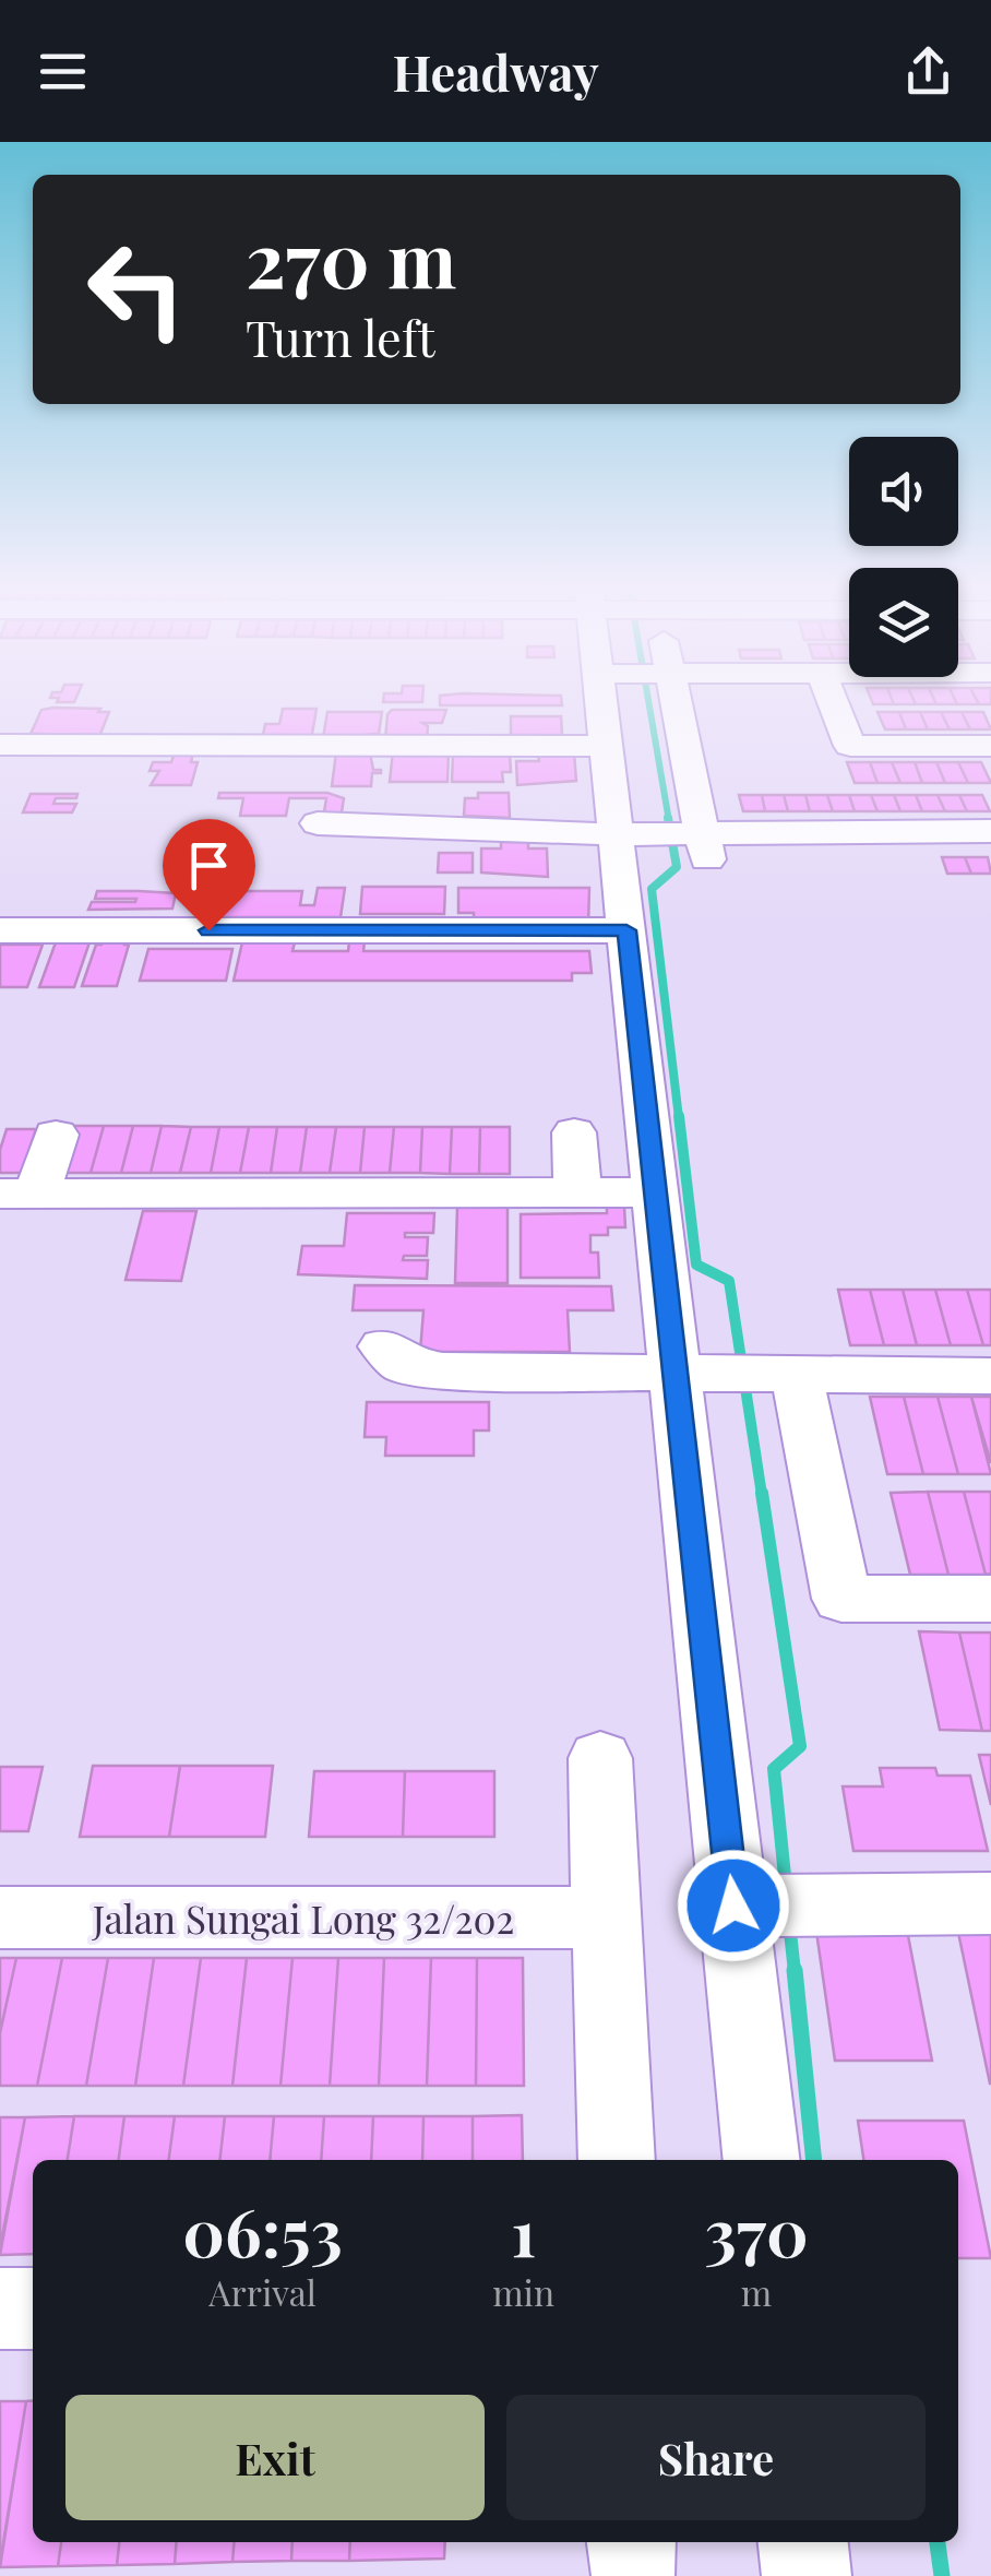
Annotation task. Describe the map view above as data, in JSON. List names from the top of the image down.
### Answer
{
  "streets": {
    "street": ["Jalan Sungai Long 32/202"]
  },
  "page": {
    "header": "Headway",
    "turn": ["270 m", "Turn left"],
    "eta": [
      "06:53",
      "Arrival",
      "1",
      "min",
      "370",
      "m"
    ],
    "buttons": ["Exit", "Share"]
  }
}
